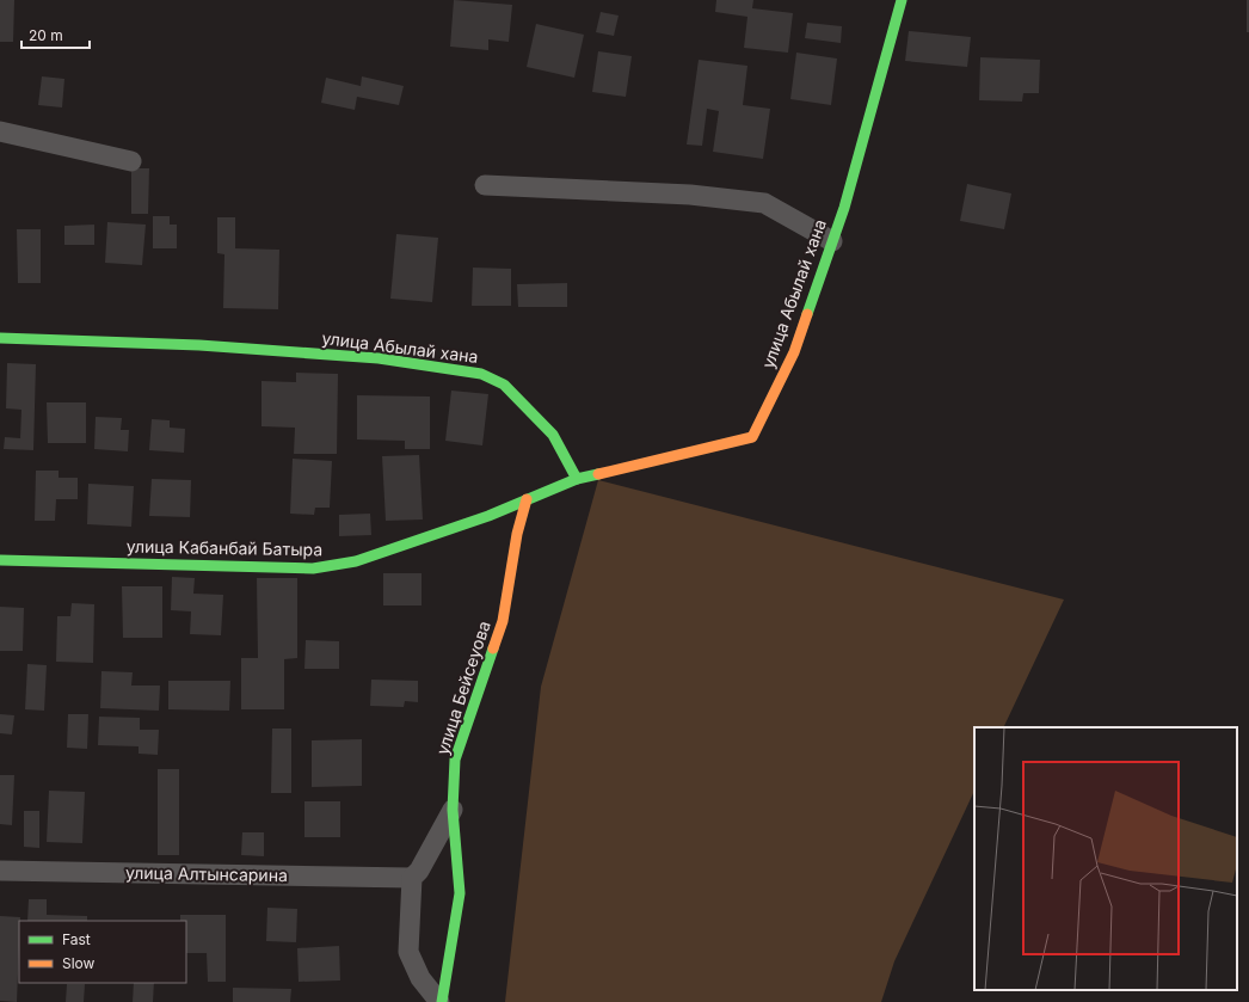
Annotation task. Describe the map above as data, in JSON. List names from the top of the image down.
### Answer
{
  "streets": {
    "street": [
      "улица Абылай хана",
      "улица Кабанбай Батыра",
      "улица Бейсеуова",
      "улица Алтынсарина"
    ]
  },
  "crossings": [
    ["улица Абылай хана", "улица Кабанбай Батыра"],
    ["улица Кабанбай Батыра", "улица Бейсеуова"]
  ],
  "legend": ["Fast", "Slow"],
  "scale_bar": "20 m"
}
